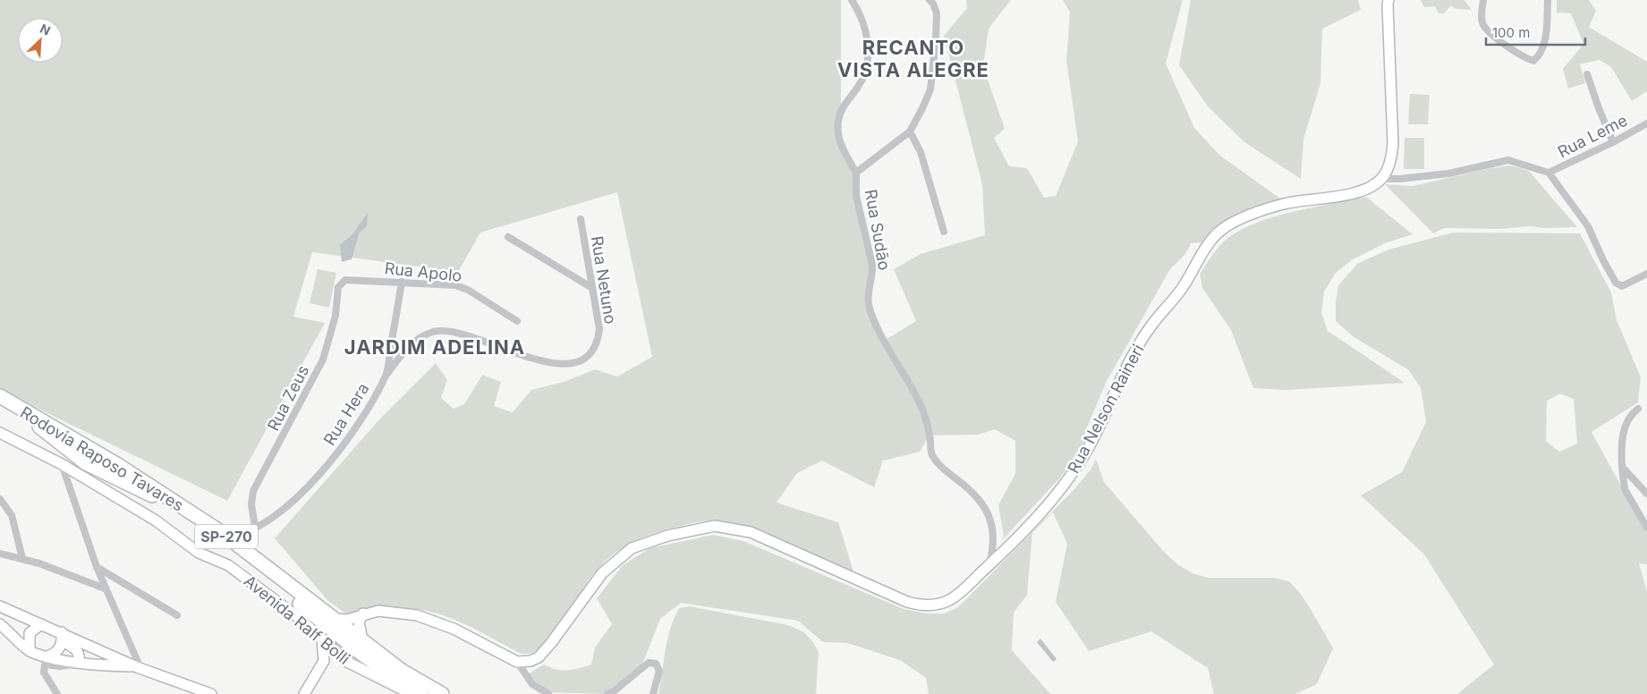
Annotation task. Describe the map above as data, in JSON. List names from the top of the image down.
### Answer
{
  "streets": {
    "highway": ["Rodovia Raposo Tavares", "SP-270"],
    "main road": ["Rua Nelson Raineri", "Avenida Ralf Bolli"],
    "street": [
      "Rua Leme",
      "Rua Sudão",
      "Rua Apolo",
      "Rua Netuno",
      "Rua Zeus",
      "Rua Hera"
    ]
  },
  "crossings": [
    ["Rua Sudão", "Rua Nelson Raineri"],
    ["Rua Apolo", "Rua Zeus"],
    ["Rua Apolo", "Rua Hera"],
    ["Rua Netuno", "Rua Hera"],
    ["Rua Zeus", "Rua Hera"],
    ["Rua Hera", "Rodovia Raposo Tavares"]
  ],
  "districts": ["RECANTO VISTA ALEGRE", "JARDIM ADELINA"],
  "scale_bar": "100 m",
  "north": "top right"
}
